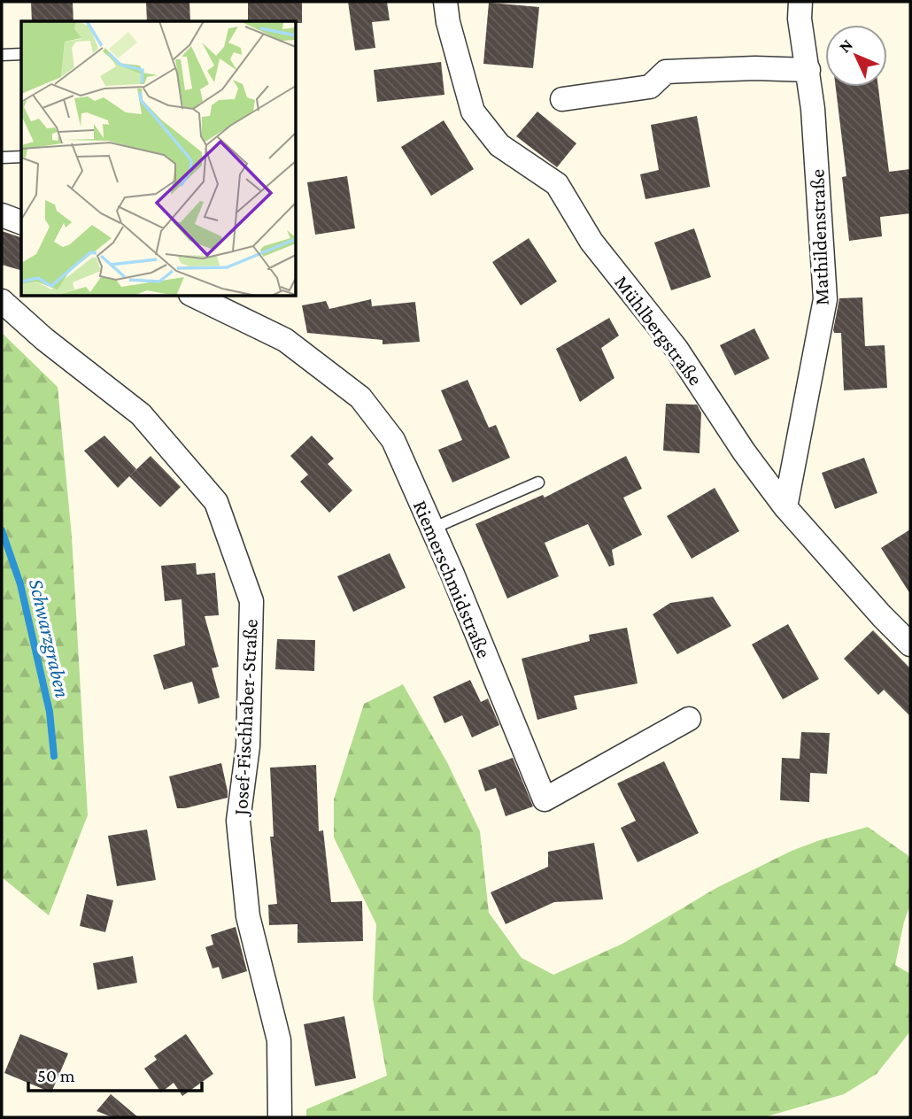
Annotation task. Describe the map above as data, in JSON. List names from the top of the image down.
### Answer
{
  "streets": {
    "street": [
      "Mathildenstraße",
      "Mühlbergstraße",
      "Riemerschmidstraße",
      "Josef-Fischhaber-Straße"
    ]
  },
  "crossings": [
    ["Mathildenstraße", "Mühlbergstraße"]
  ],
  "water": ["Schwarzgraben"],
  "scale_bar": "50 m",
  "north": "top left"
}
